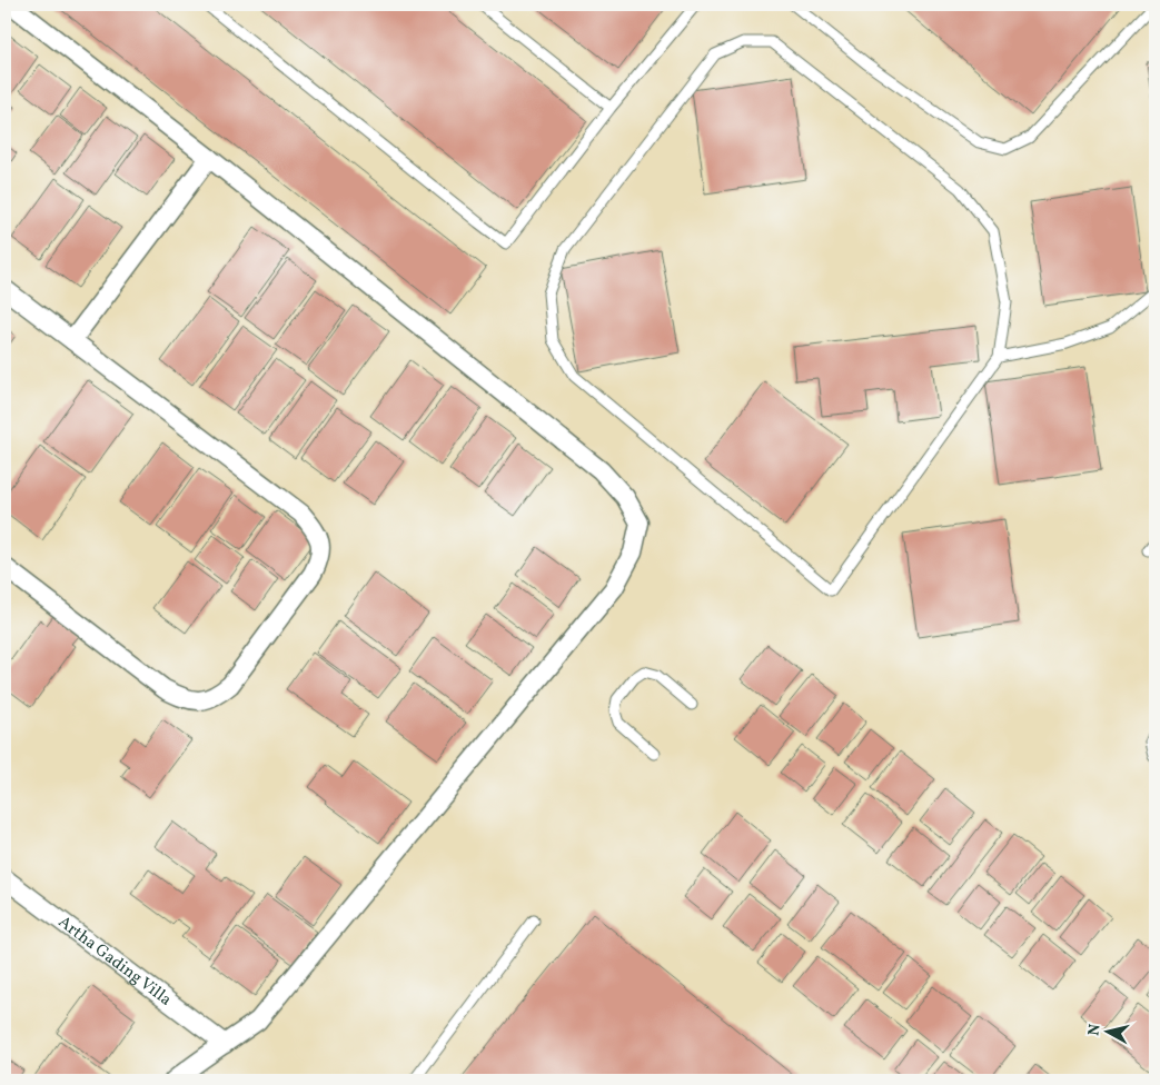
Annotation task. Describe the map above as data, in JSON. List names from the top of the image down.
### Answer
{
  "streets": {
    "street": ["Artha Gading Villa"]
  },
  "north": "left"
}
